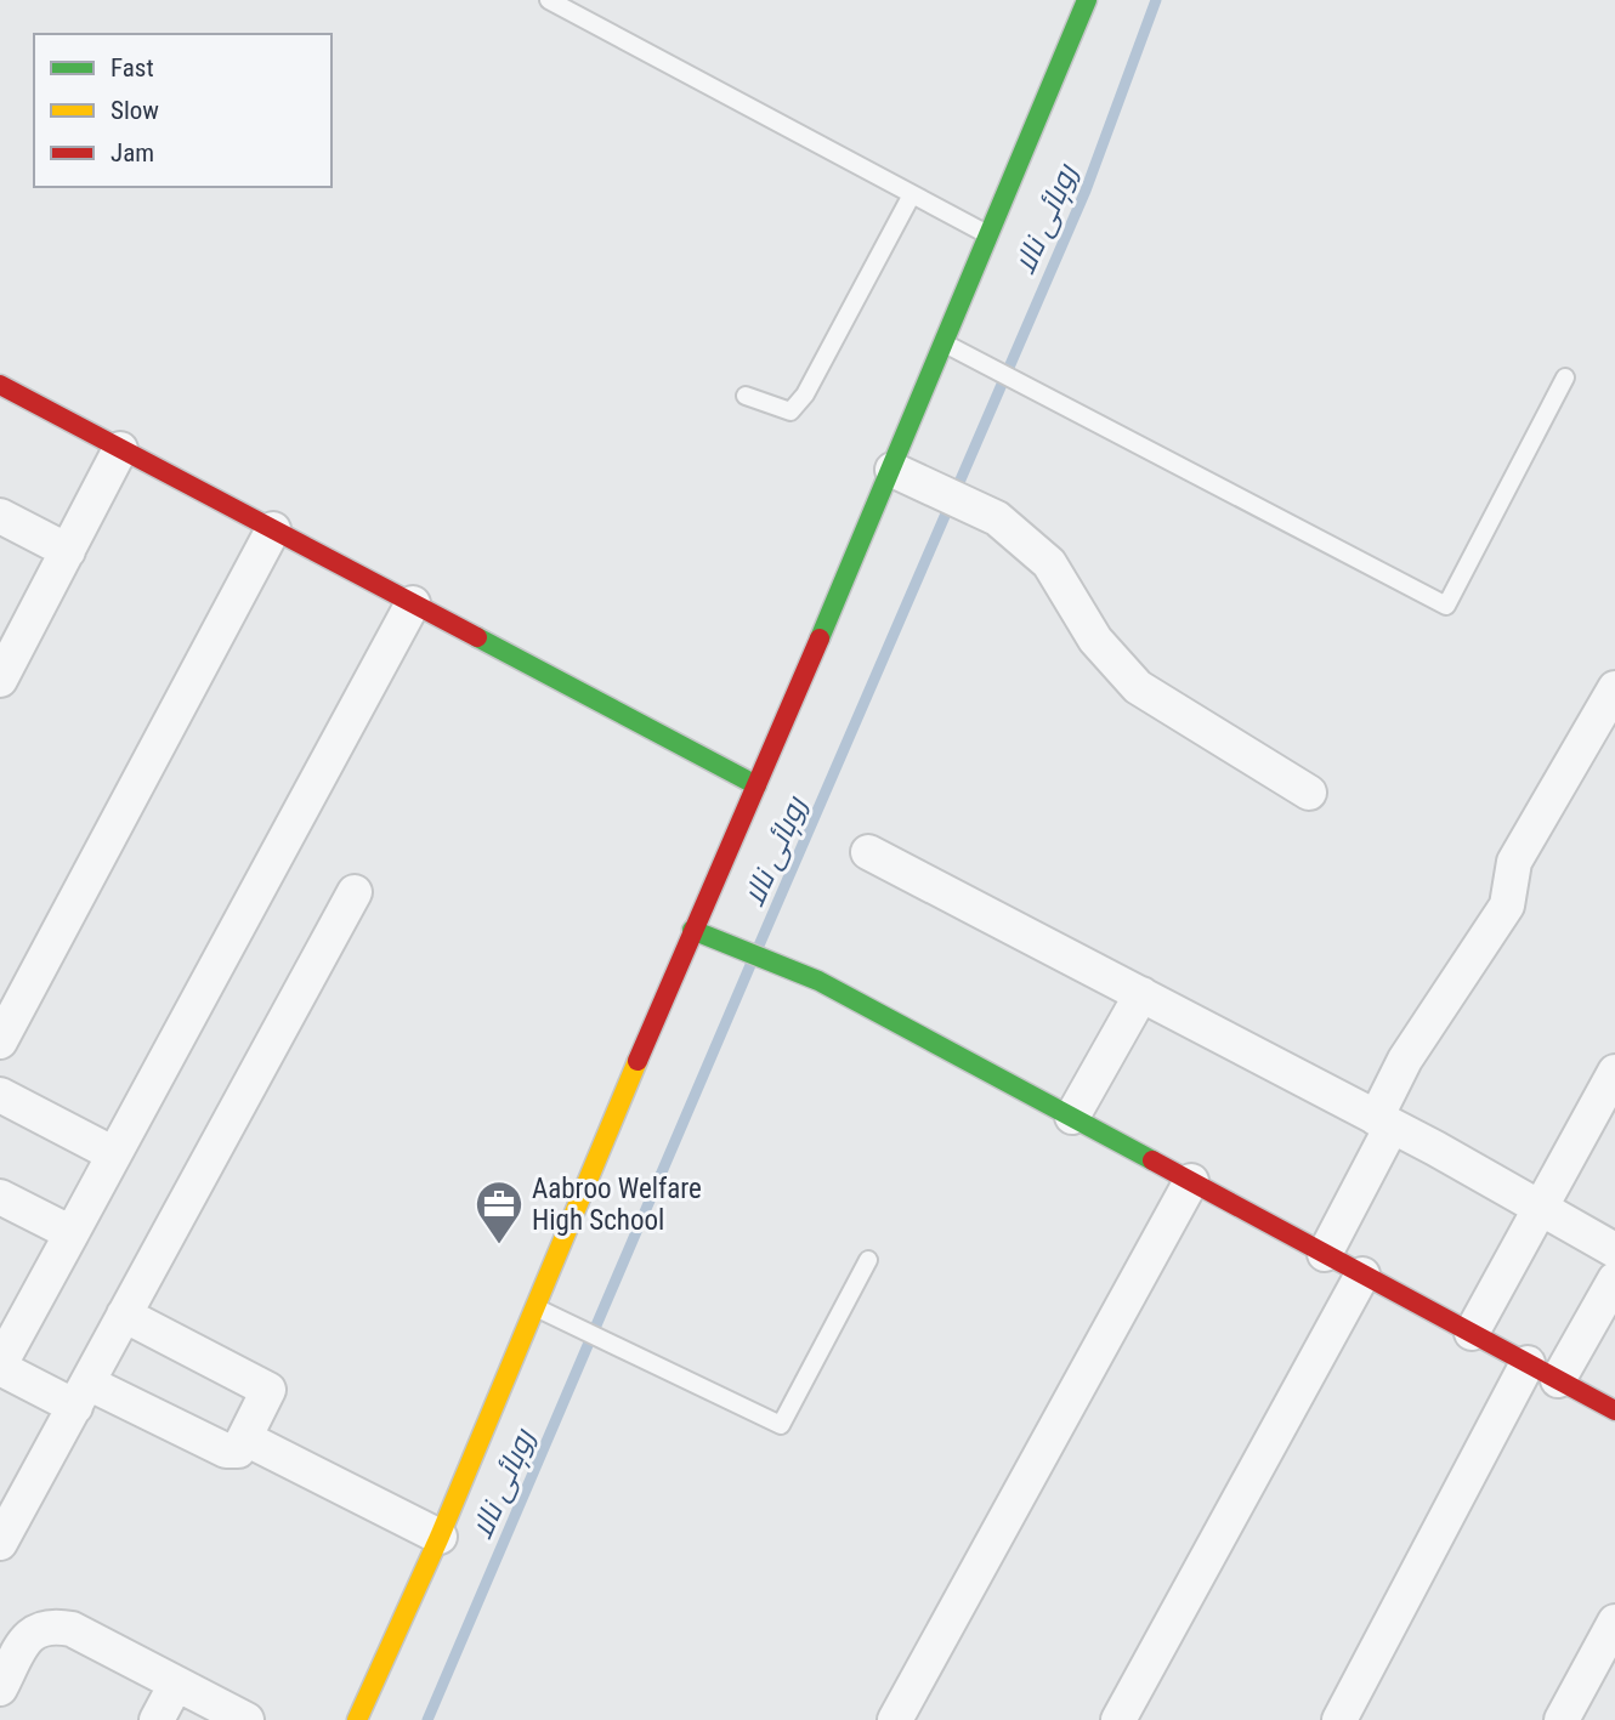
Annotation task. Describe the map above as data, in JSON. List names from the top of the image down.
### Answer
{
  "water": ["روہائی نالا"],
  "places": {
    "office": ["Aabroo Welfare High School"]
  },
  "legend": ["Fast", "Slow", "Jam"]
}
